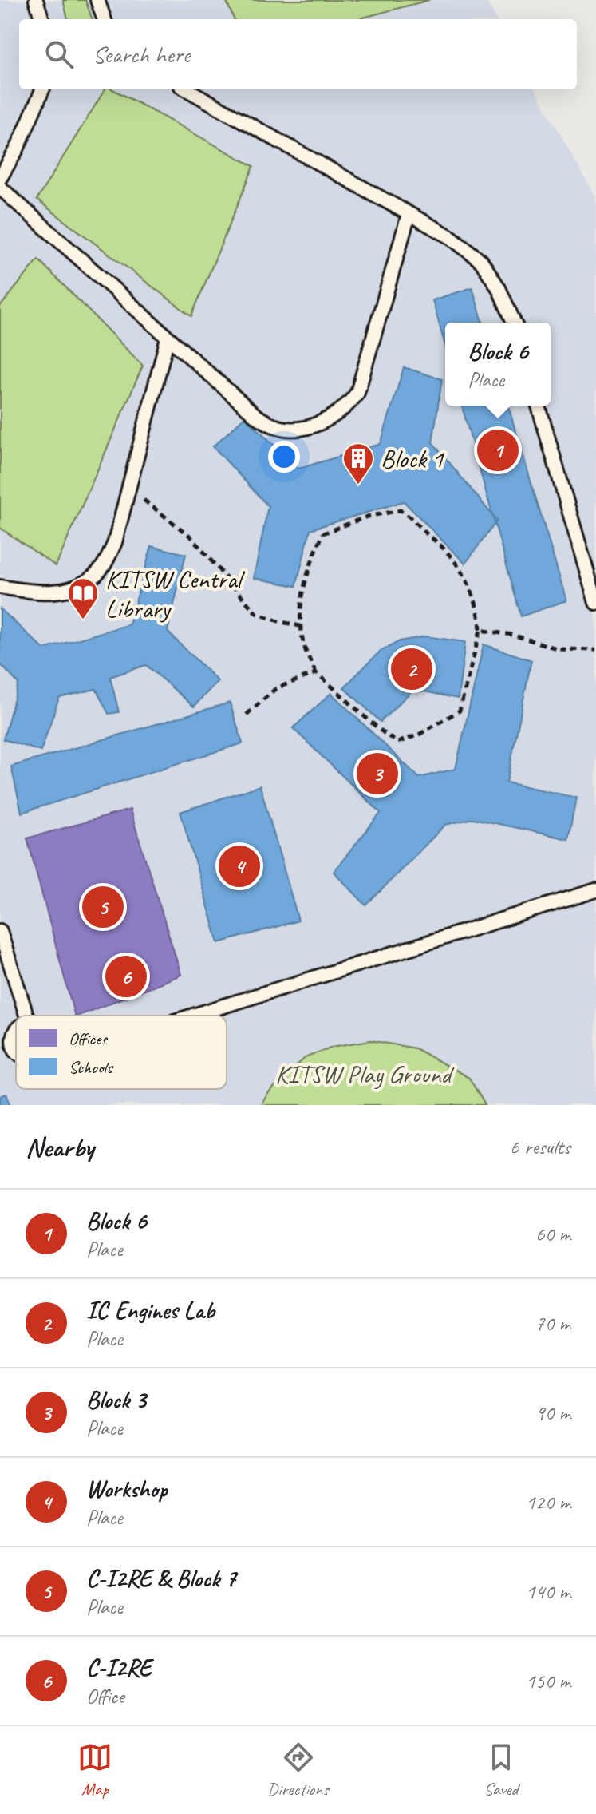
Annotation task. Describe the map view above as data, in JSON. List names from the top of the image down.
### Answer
{
  "parks": ["KITSW Play Ground"],
  "places": {
    "building": ["Block 1"],
    "library": ["KITSW Central Library"]
  },
  "legend": ["Offices", "Schools"],
  "page": {
    "search": "Search here",
    "popup": ["Block 6", "Place"],
    "pins": [
      "1",
      "2",
      "3",
      "4",
      "5",
      "6"
    ],
    "heading": ["Nearby", "6 results"],
    "list": [
      {
        "mark": "1",
        "name": "Block 6",
        "note": "Place",
        "value": "60 m"
      },
      {
        "mark": "2",
        "name": "IC Engines Lab",
        "note": "Place",
        "value": "70 m"
      },
      {
        "mark": "3",
        "name": "Block 3",
        "note": "Place",
        "value": "90 m"
      },
      {
        "mark": "4",
        "name": "Workshop",
        "note": "Place",
        "value": "120 m"
      },
      {
        "mark": "5",
        "name": "C-I2RE & Block 7",
        "note": "Place",
        "value": "140 m"
      },
      {
        "mark": "6",
        "name": "C-I2RE",
        "note": "Office",
        "value": "150 m"
      }
    ],
    "nav": ["Map", "Directions", "Saved"]
  }
}
